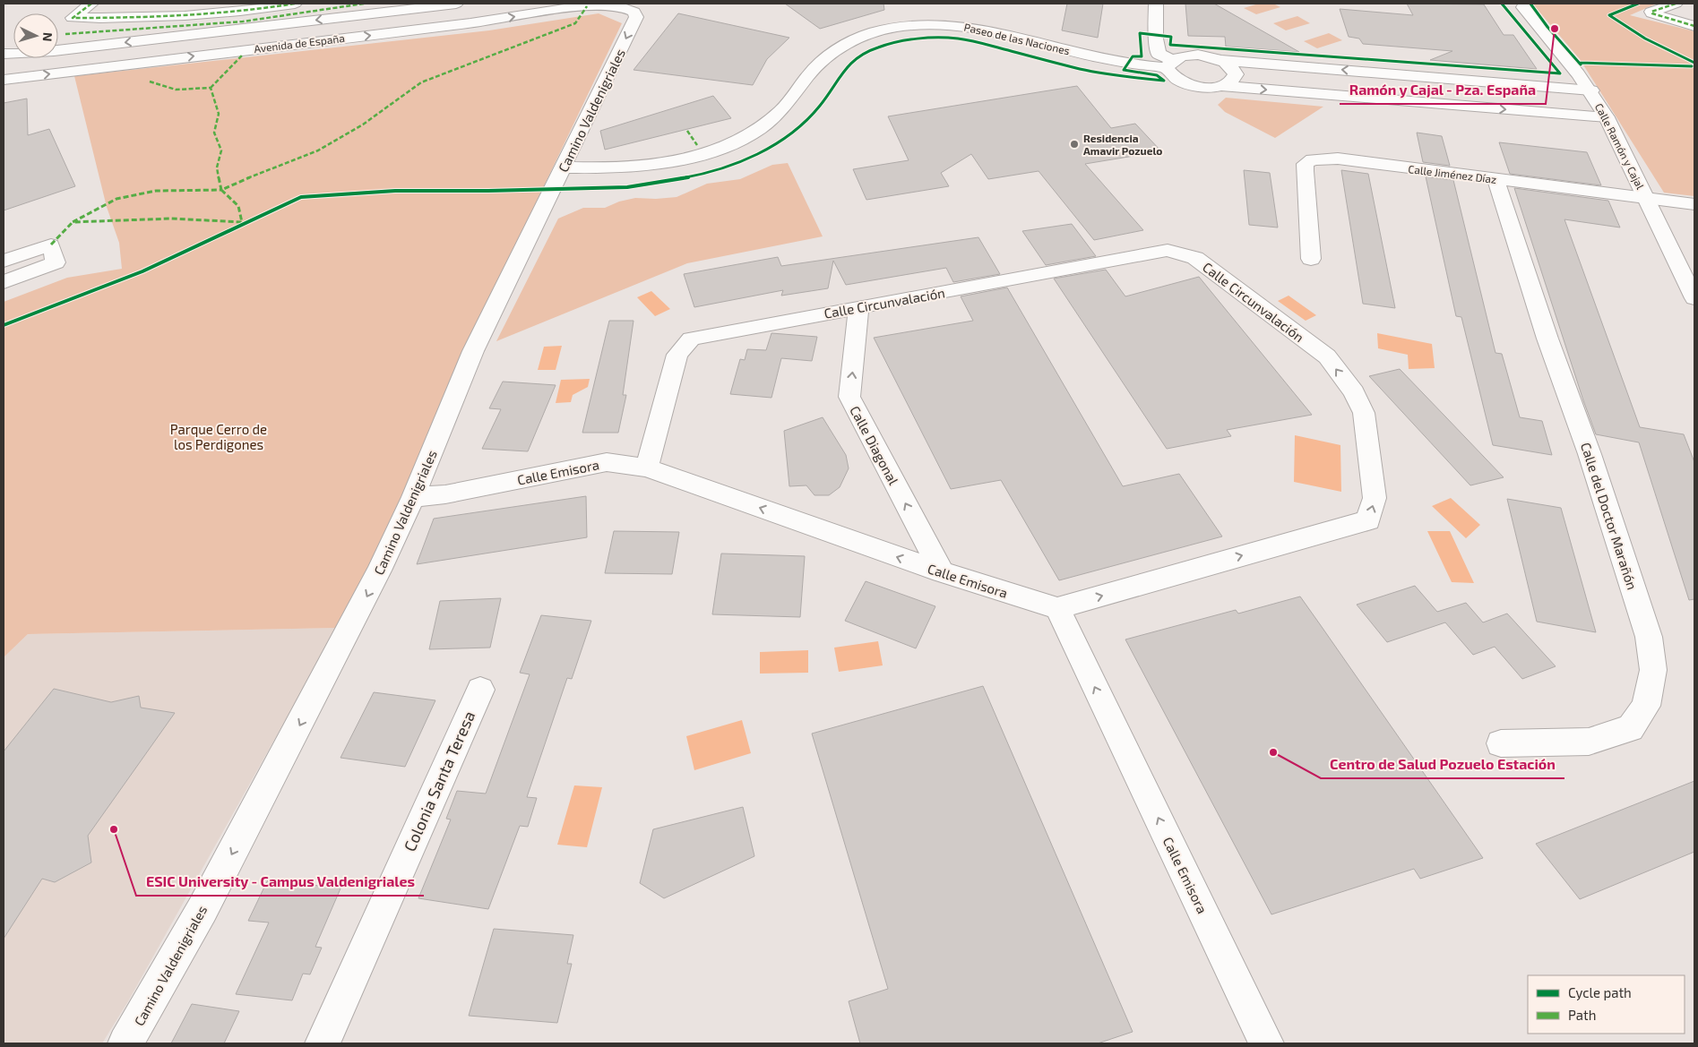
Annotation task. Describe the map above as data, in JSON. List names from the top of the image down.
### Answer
{
  "streets": {
    "street": [
      "Paseo de las Naciones",
      "Avenida de España",
      "Camino Valdenigriales",
      "Calle Ramón y Cajal",
      "Calle Jiménez Díaz",
      "Calle Circunvalación",
      "Calle Diagonal",
      "Calle Emisora",
      "Calle del Doctor Marañón",
      "Colonia Santa Teresa"
    ]
  },
  "crossings": [
    ["Paseo de las Naciones", "Camino Valdenigriales"],
    ["Paseo de las Naciones", "Calle Ramón y Cajal"],
    ["Avenida de España", "Camino Valdenigriales"],
    ["Camino Valdenigriales", "Calle Emisora"],
    ["Calle Ramón y Cajal", "Calle Jiménez Díaz"],
    ["Calle Jiménez Díaz", "Calle del Doctor Marañón"],
    ["Calle Circunvalación", "Calle Diagonal"],
    ["Calle Circunvalación", "Calle Emisora"],
    ["Calle Diagonal", "Calle Emisora"]
  ],
  "one_way": ["Camino Valdenigriales", "Calle Diagonal", "Calle Emisora"],
  "parks": ["Parque Cerro de los Perdigones"],
  "places": [
    "Ramón y Cajal - Pza. España",
    "Residencia Amavir Pozuelo",
    "Centro de Salud Pozuelo Estación",
    "ESIC University - Campus Valdenigriales"
  ],
  "legend": ["Cycle path", "Path"],
  "north": "right"
}
